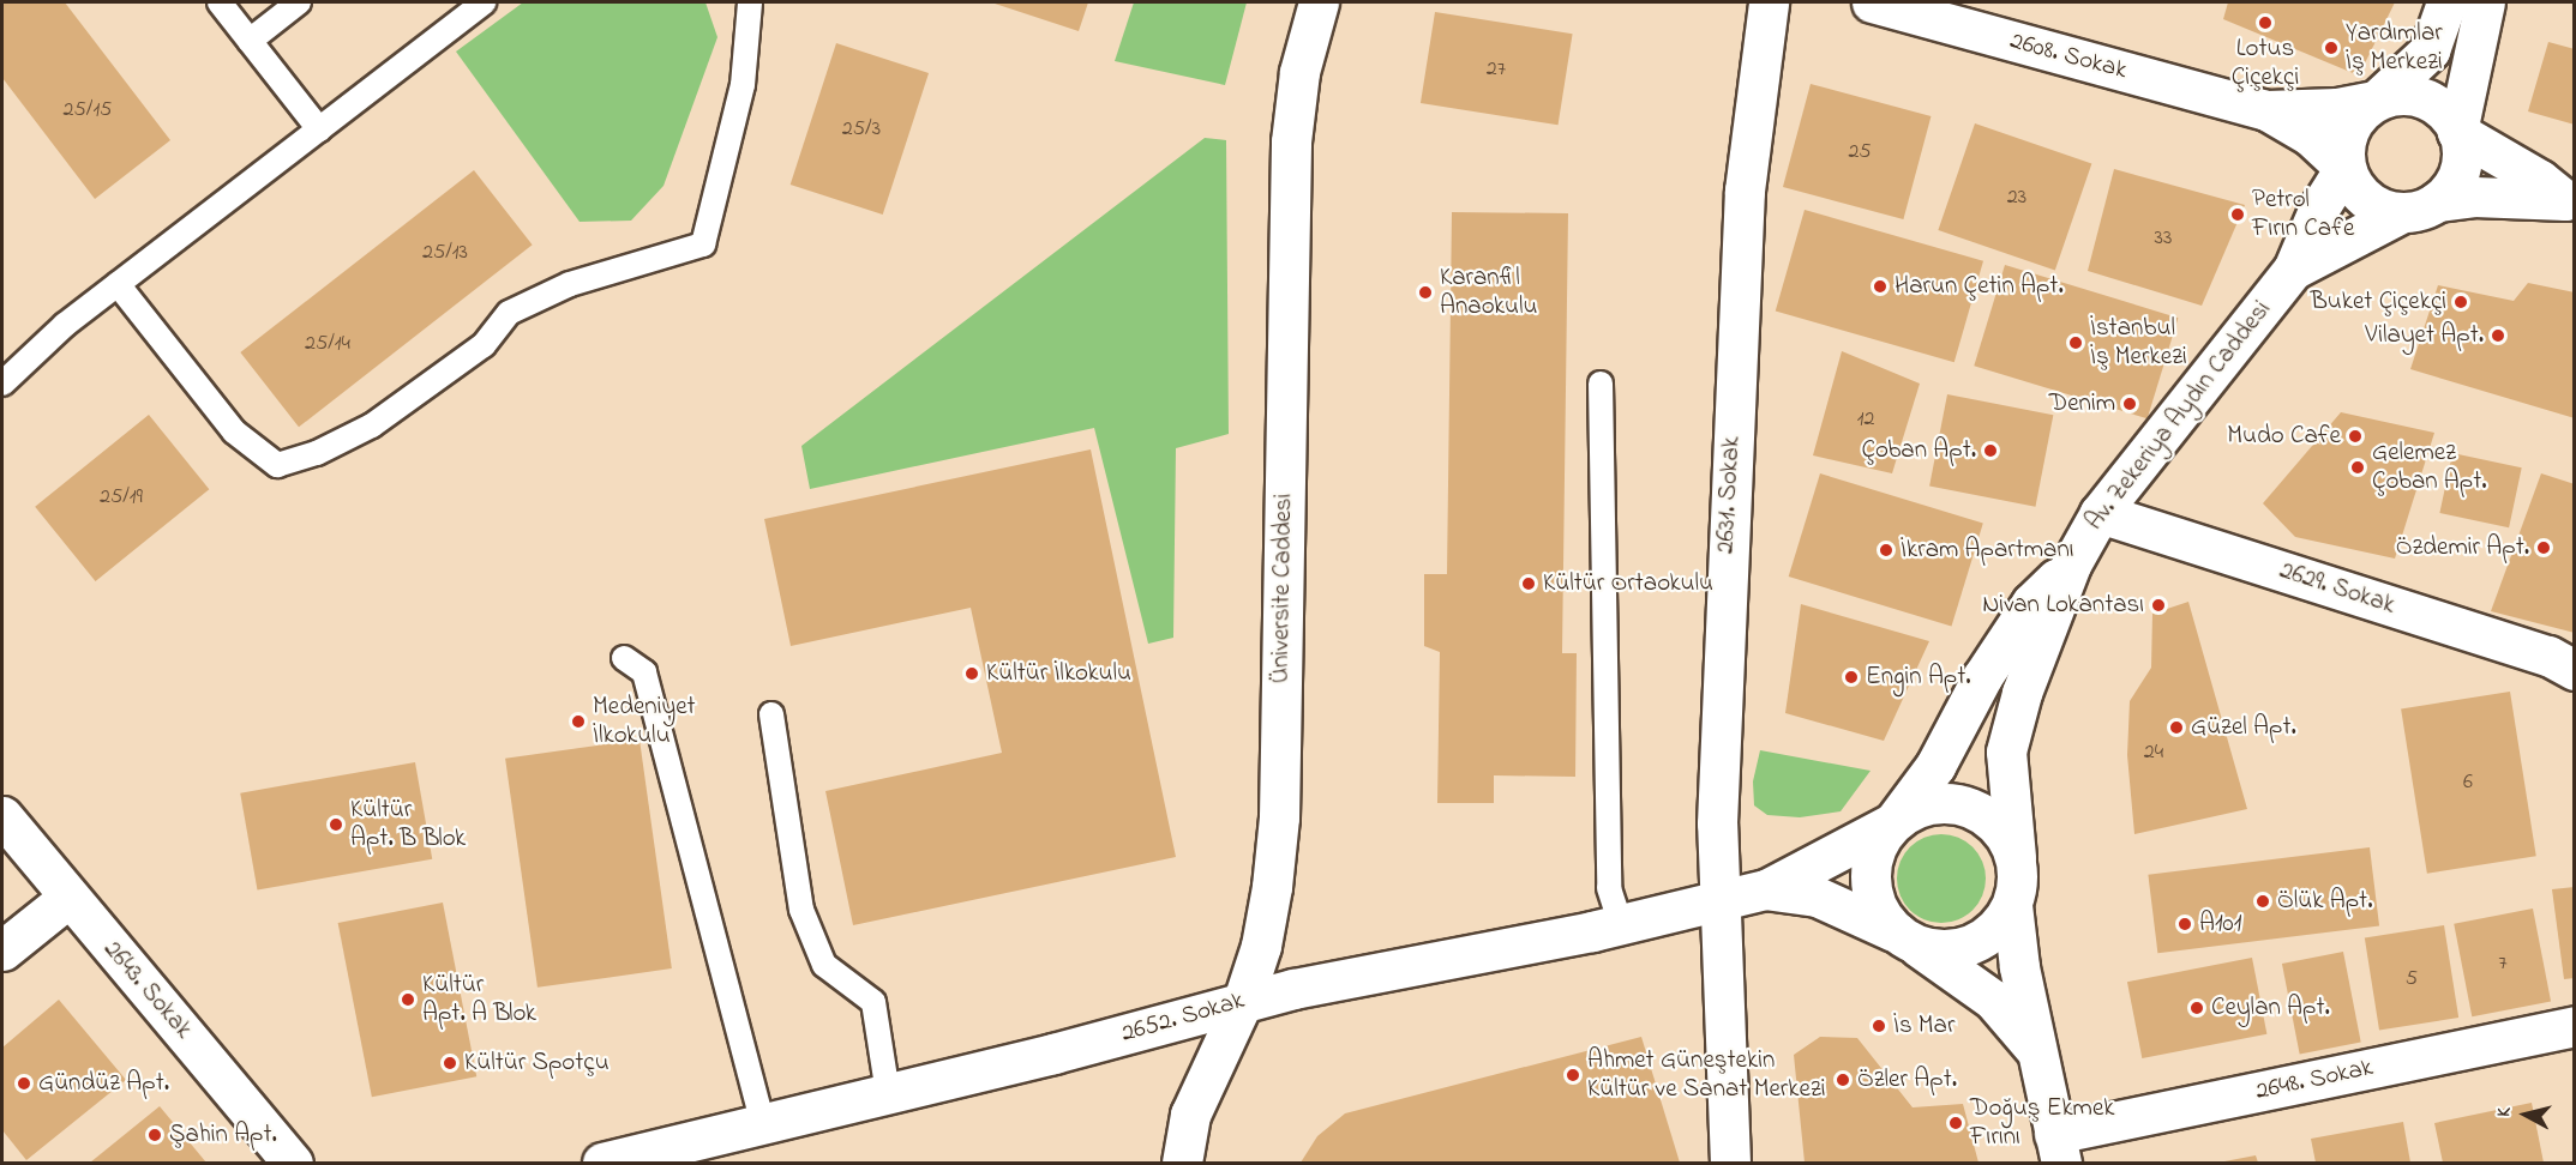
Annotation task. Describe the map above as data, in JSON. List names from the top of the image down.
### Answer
{
  "streets": {
    "street": [
      "2608. Sokak",
      "Av. Zekeriya Aydın Caddesi",
      "2631. Sokak",
      "Üniversite Caddesi",
      "2629. Sokak",
      "2643. Sokak",
      "2652. Sokak",
      "2648. Sokak"
    ]
  },
  "crossings": [
    ["Av. Zekeriya Aydın Caddesi", "2629. Sokak"],
    ["2631. Sokak", "2652. Sokak"],
    ["Üniversite Caddesi", "2652. Sokak"]
  ],
  "places": [
    "Lotus Çiçekçi",
    "Yardımlar İş Merkezi",
    "Petrol Fırın Cafe",
    "Harun Çetin Apt.",
    "Karanfil Anaokulu",
    "Buket Çiçekçi",
    "Vilayet Apt.",
    "İstanbul İş Merkezi",
    "Denim",
    "Mudo Cafe",
    "Çoban Apt.",
    "Gelemez Çoban Apt.",
    "Özdemir Apt.",
    "İkram Apartmanı",
    "Kültür Ortaokulu",
    "Nivan Lokantası",
    "Kültür İlkokulu",
    "Engin Apt.",
    "Medeniyet İlkokulu",
    "Güzel Apt.",
    "Kültür Apt. B Blok",
    "Ölük Apt.",
    "A101",
    "Kültür Apt. A Blok",
    "Ceylan Apt.",
    "İs Mar",
    "Kültür Spotçu",
    "Ahmet Güneştekin Kültür ve Sanat Merkezi",
    "Özler Apt.",
    "Gündüz Apt.",
    "Doğuş Ekmek Fırını",
    "Şahin Apt."
  ],
  "house_numbers": [
    "27",
    "25/15",
    "25/3",
    "25",
    "23",
    "33",
    "25/13",
    "25/14",
    "12",
    "25/19",
    "24",
    "6",
    "7",
    "5"
  ],
  "north": "left"
}
